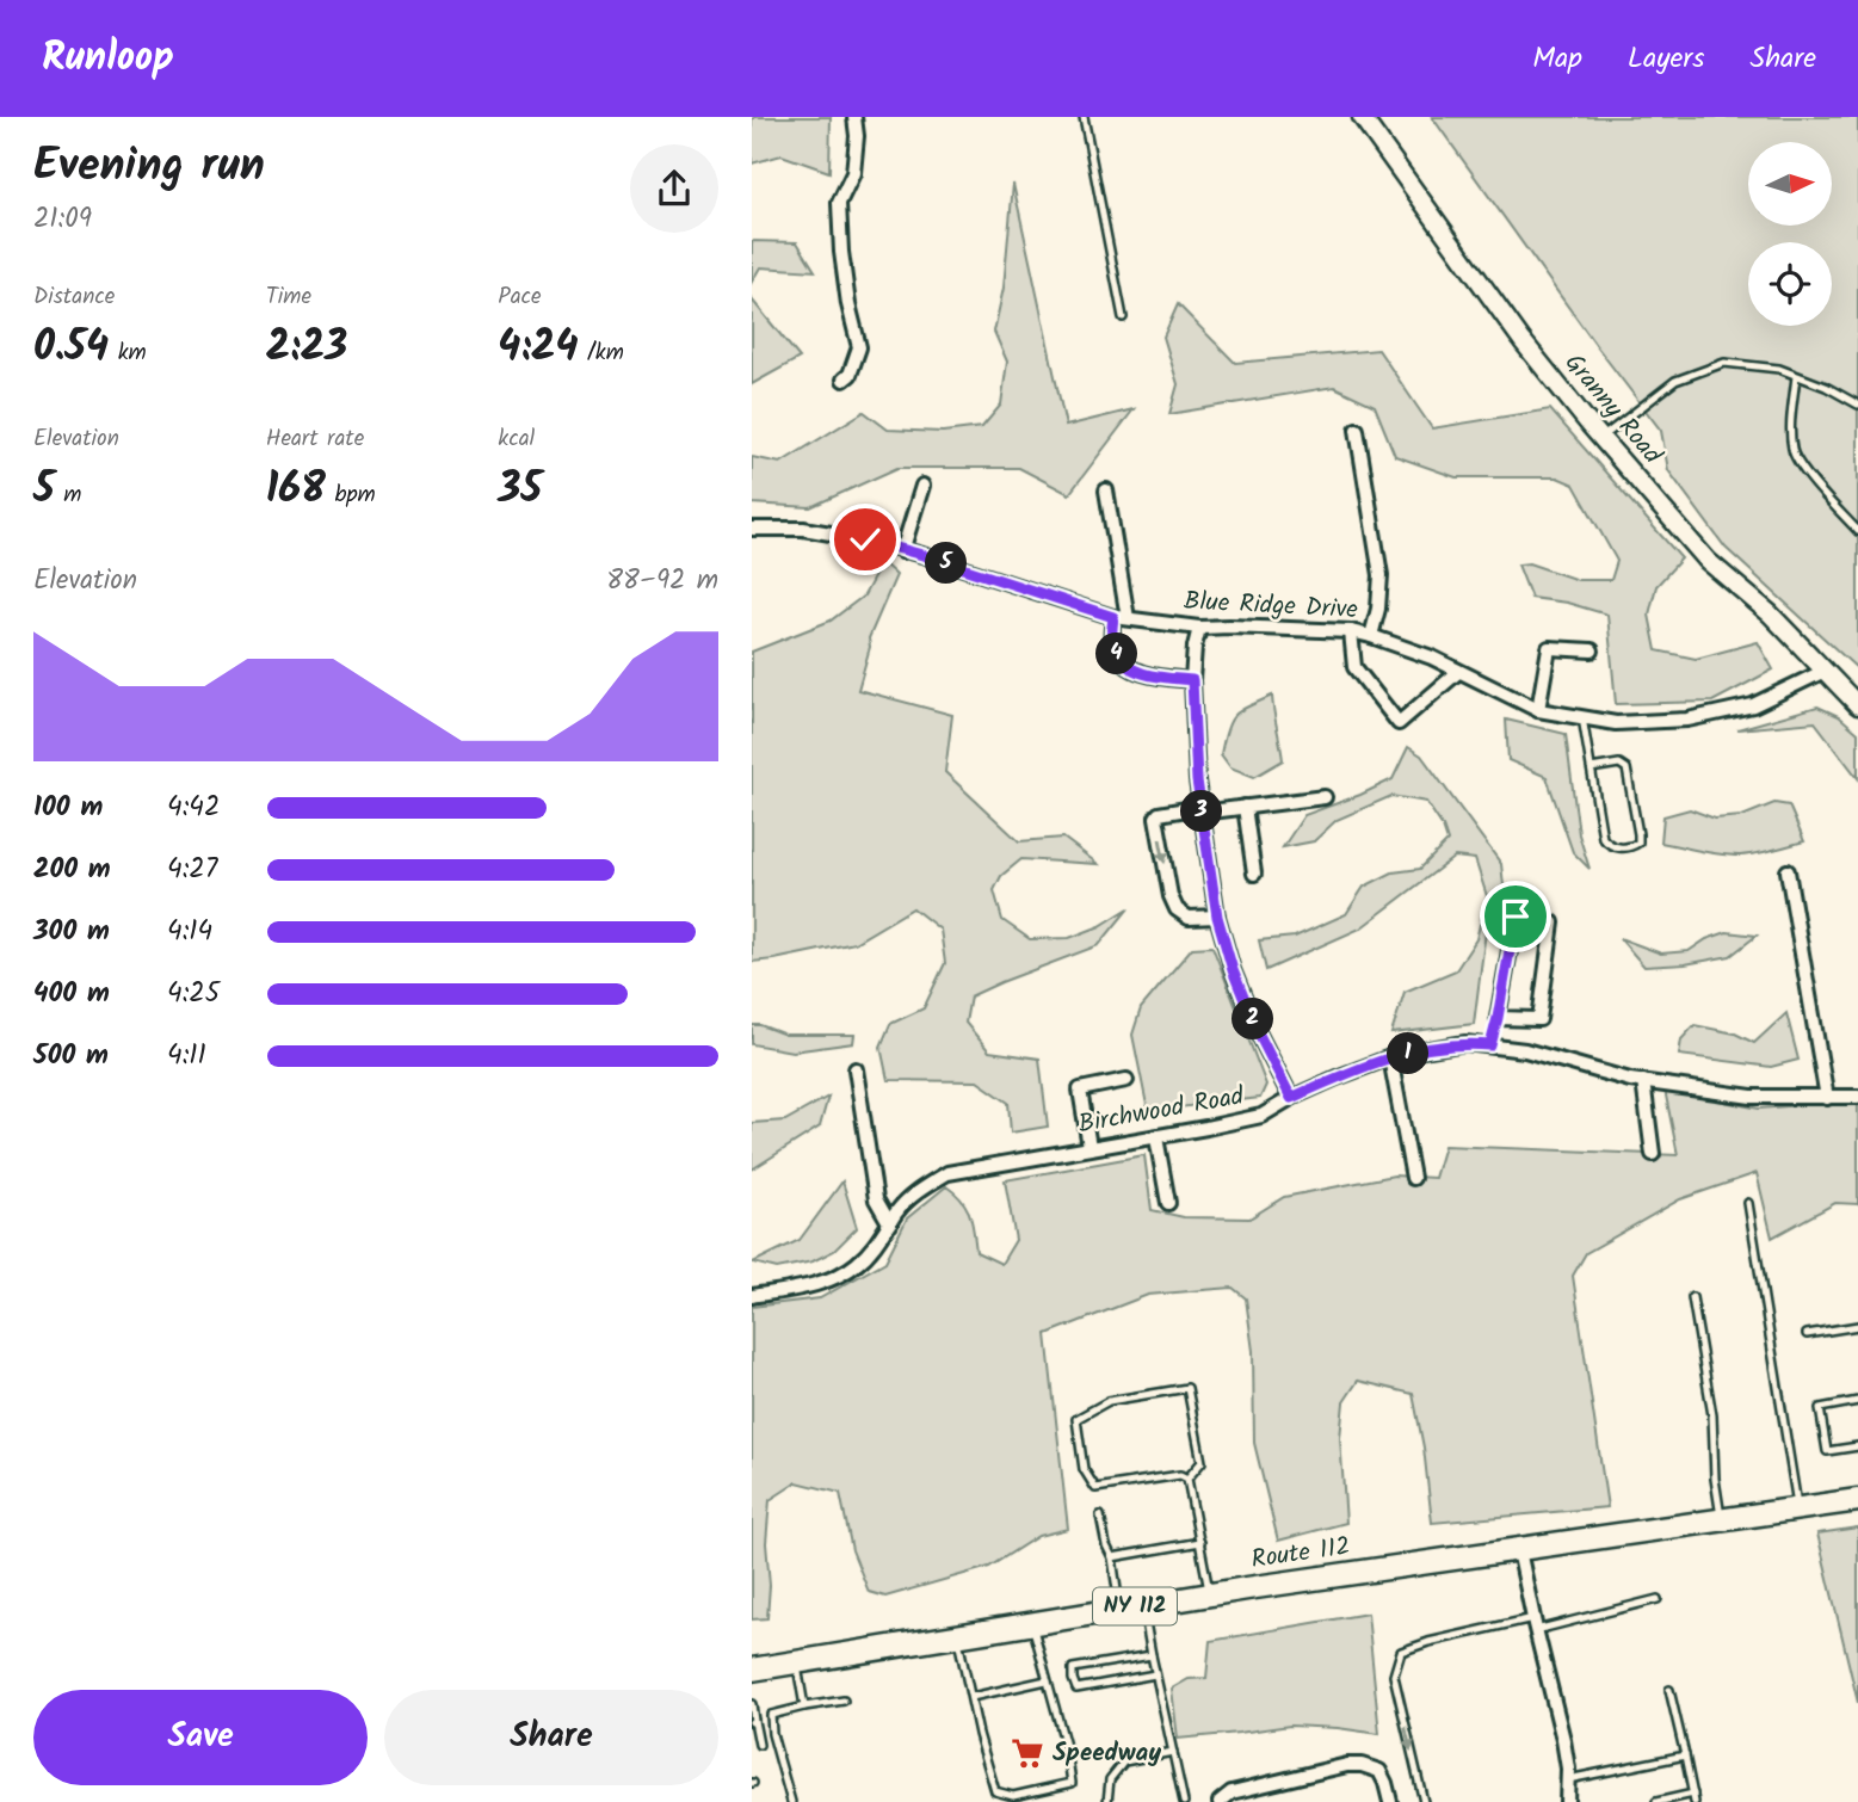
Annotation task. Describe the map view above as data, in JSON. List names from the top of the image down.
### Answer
{
  "streets": {
    "main road": ["Route 112", "NY 112"],
    "street": ["Granny Road", "Blue Ridge Drive", "Birchwood Road"]
  },
  "crossings": [
    ["Granny Road", "Blue Ridge Drive"]
  ],
  "places": {
    "supermarket": ["Speedway"]
  },
  "north": "right",
  "page": {
    "header": "Runloop",
    "nav": ["Map", "Layers", "Share"],
    "heading": ["Evening run", "21:09"],
    "stats": [
      ["Distance", "0.54 km"],
      ["Time", "2:23"],
      ["Pace", "4:24 /km"],
      ["Elevation", "5 m"],
      ["Heart rate", "168 bpm"],
      ["kcal", "35"]
    ],
    "pins": [
      "5",
      "4",
      "3",
      "2",
      "1"
    ],
    "chart": ["Elevation", "88–92 m"],
    "list": [
      {
        "name": "100 m",
        "note": "4:42"
      },
      {
        "name": "200 m",
        "note": "4:27"
      },
      {
        "name": "300 m",
        "note": "4:14"
      },
      {
        "name": "400 m",
        "note": "4:25"
      },
      {
        "name": "500 m",
        "note": "4:11"
      }
    ],
    "buttons": ["Save", "Share"]
  }
}
